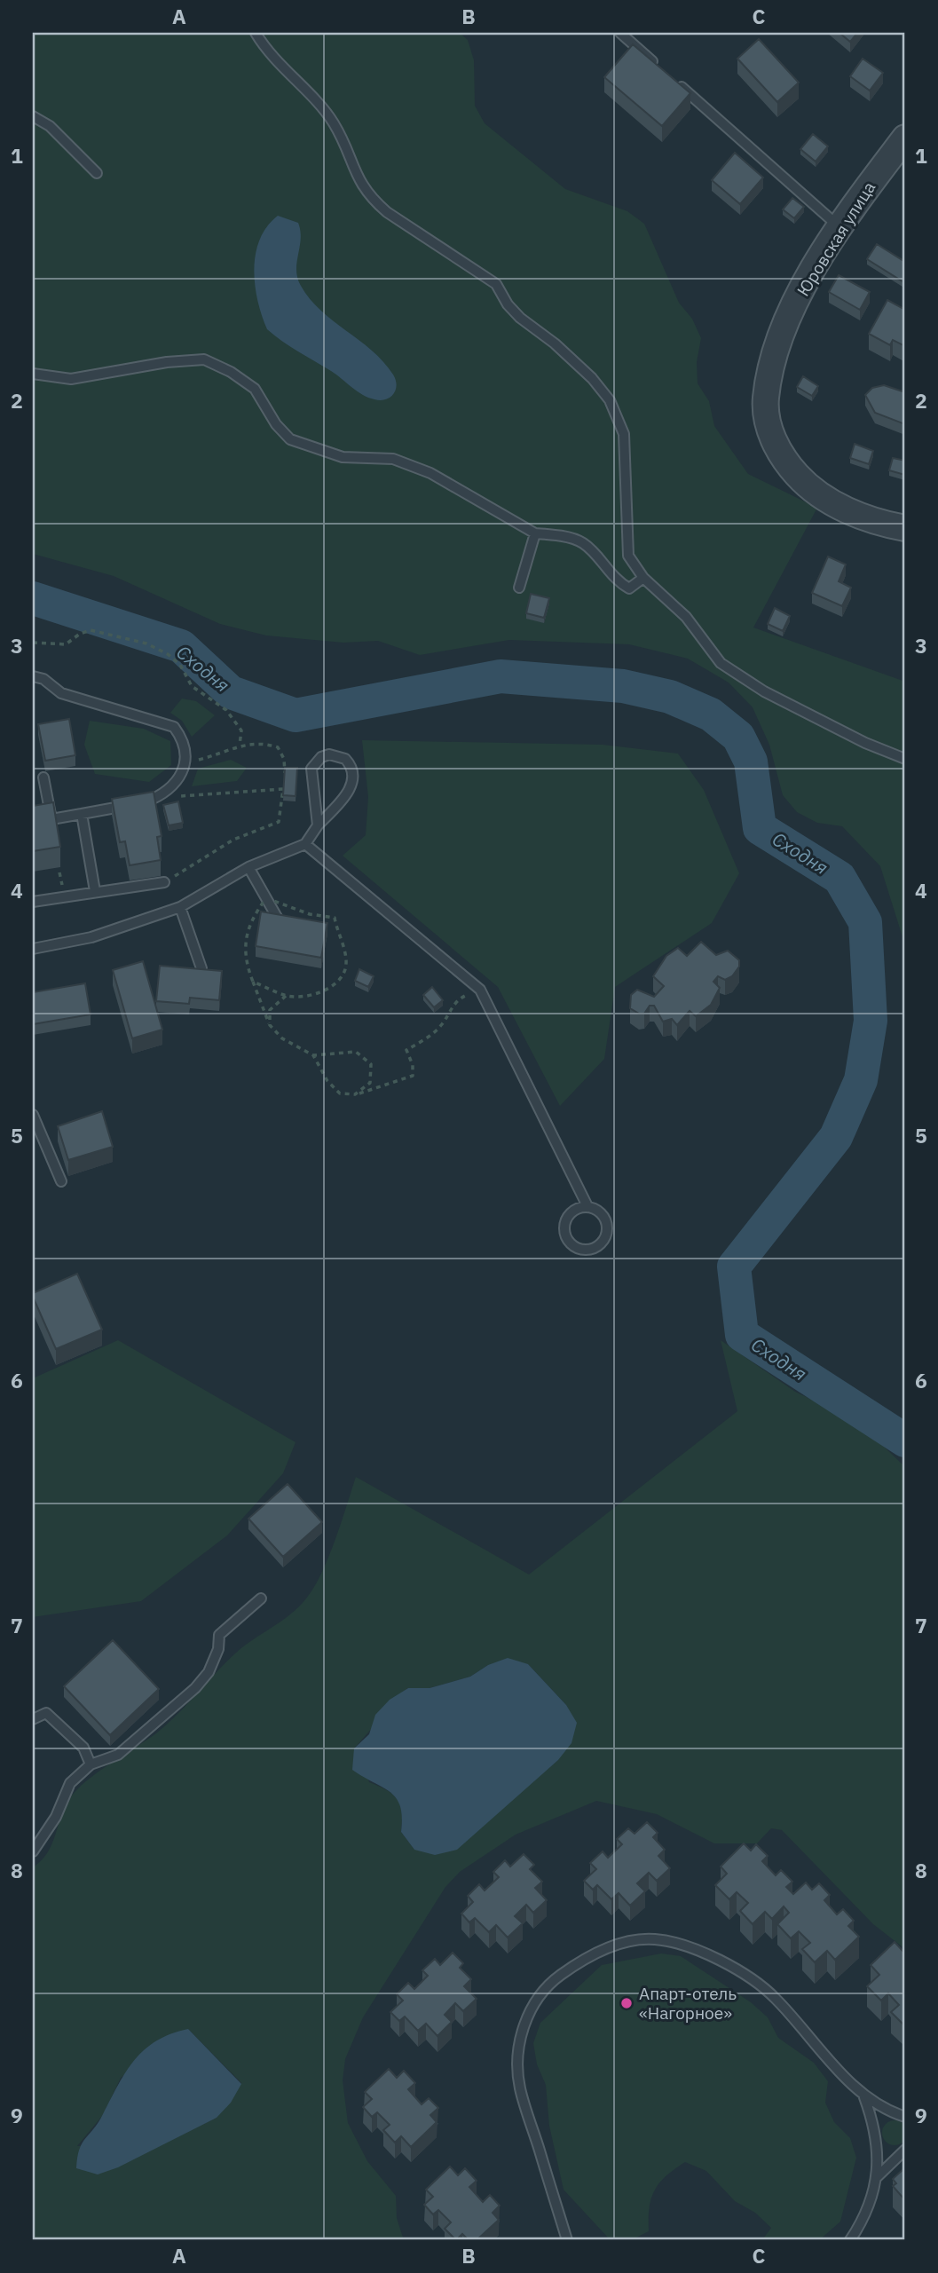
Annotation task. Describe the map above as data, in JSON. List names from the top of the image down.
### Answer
{
  "streets": {
    "street": ["Юровская улица"]
  },
  "water": ["Сходня"],
  "places": ["Апарт-отель «Нагорное»"],
  "grid": {
    "columns": ["A", "B", "C"],
    "rows": [
      "1",
      "2",
      "3",
      "4",
      "5",
      "6",
      "7",
      "8",
      "9"
    ]
  }
}
